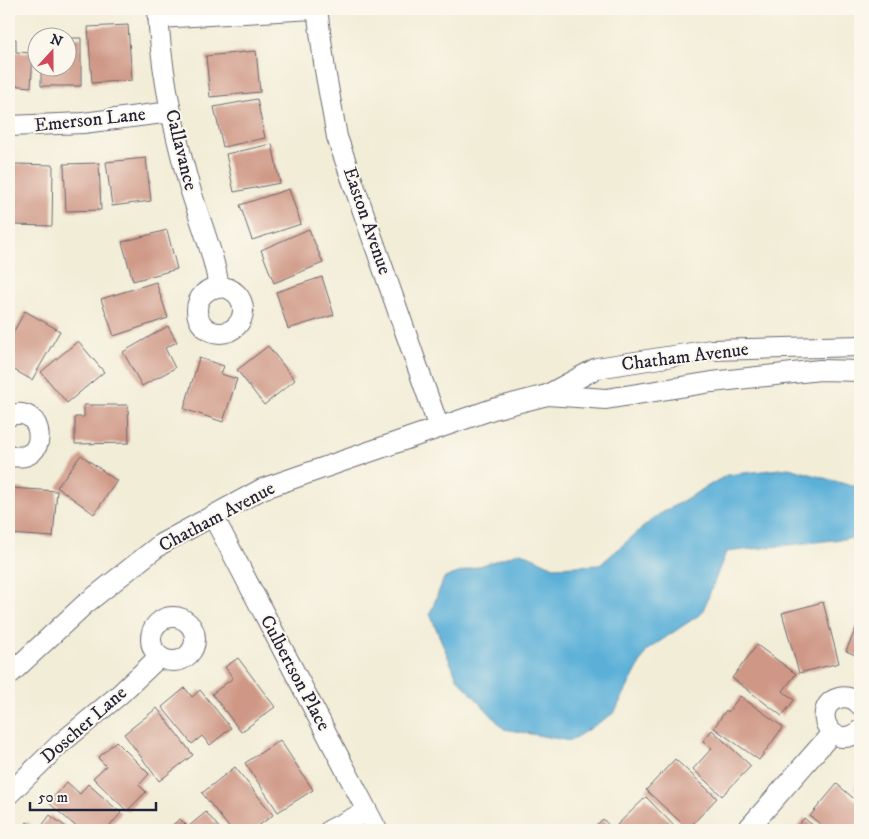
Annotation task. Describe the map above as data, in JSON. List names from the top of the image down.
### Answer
{
  "streets": {
    "street": [
      "Emerson Lane",
      "Callavance",
      "Easton Avenue",
      "Chatham Avenue",
      "Culbertson Place",
      "Doscher Lane"
    ]
  },
  "crossings": [
    ["Emerson Lane", "Callavance"],
    ["Easton Avenue", "Chatham Avenue"],
    ["Chatham Avenue", "Culbertson Place"]
  ],
  "scale_bar": "50 m",
  "north": "top"
}
